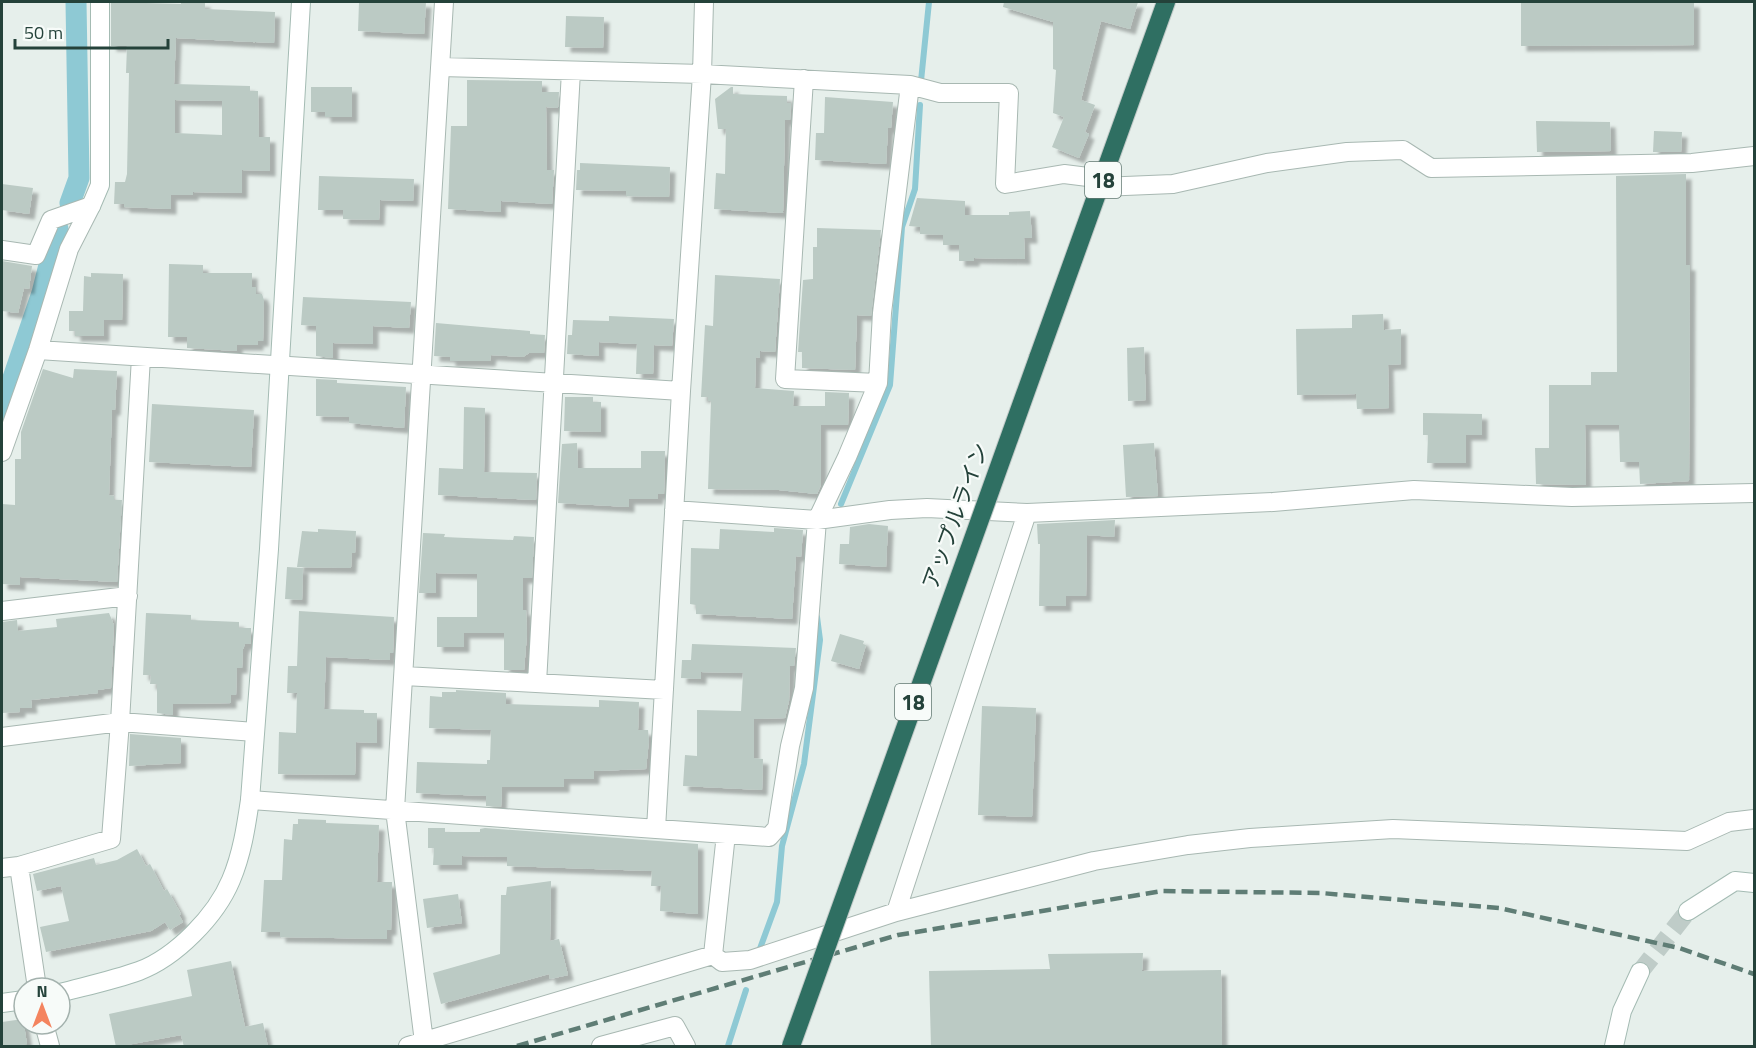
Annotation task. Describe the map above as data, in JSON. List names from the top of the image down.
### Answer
{
  "streets": {
    "highway": ["18", "アップルライン"]
  },
  "scale_bar": "50 m",
  "north": "top"
}
